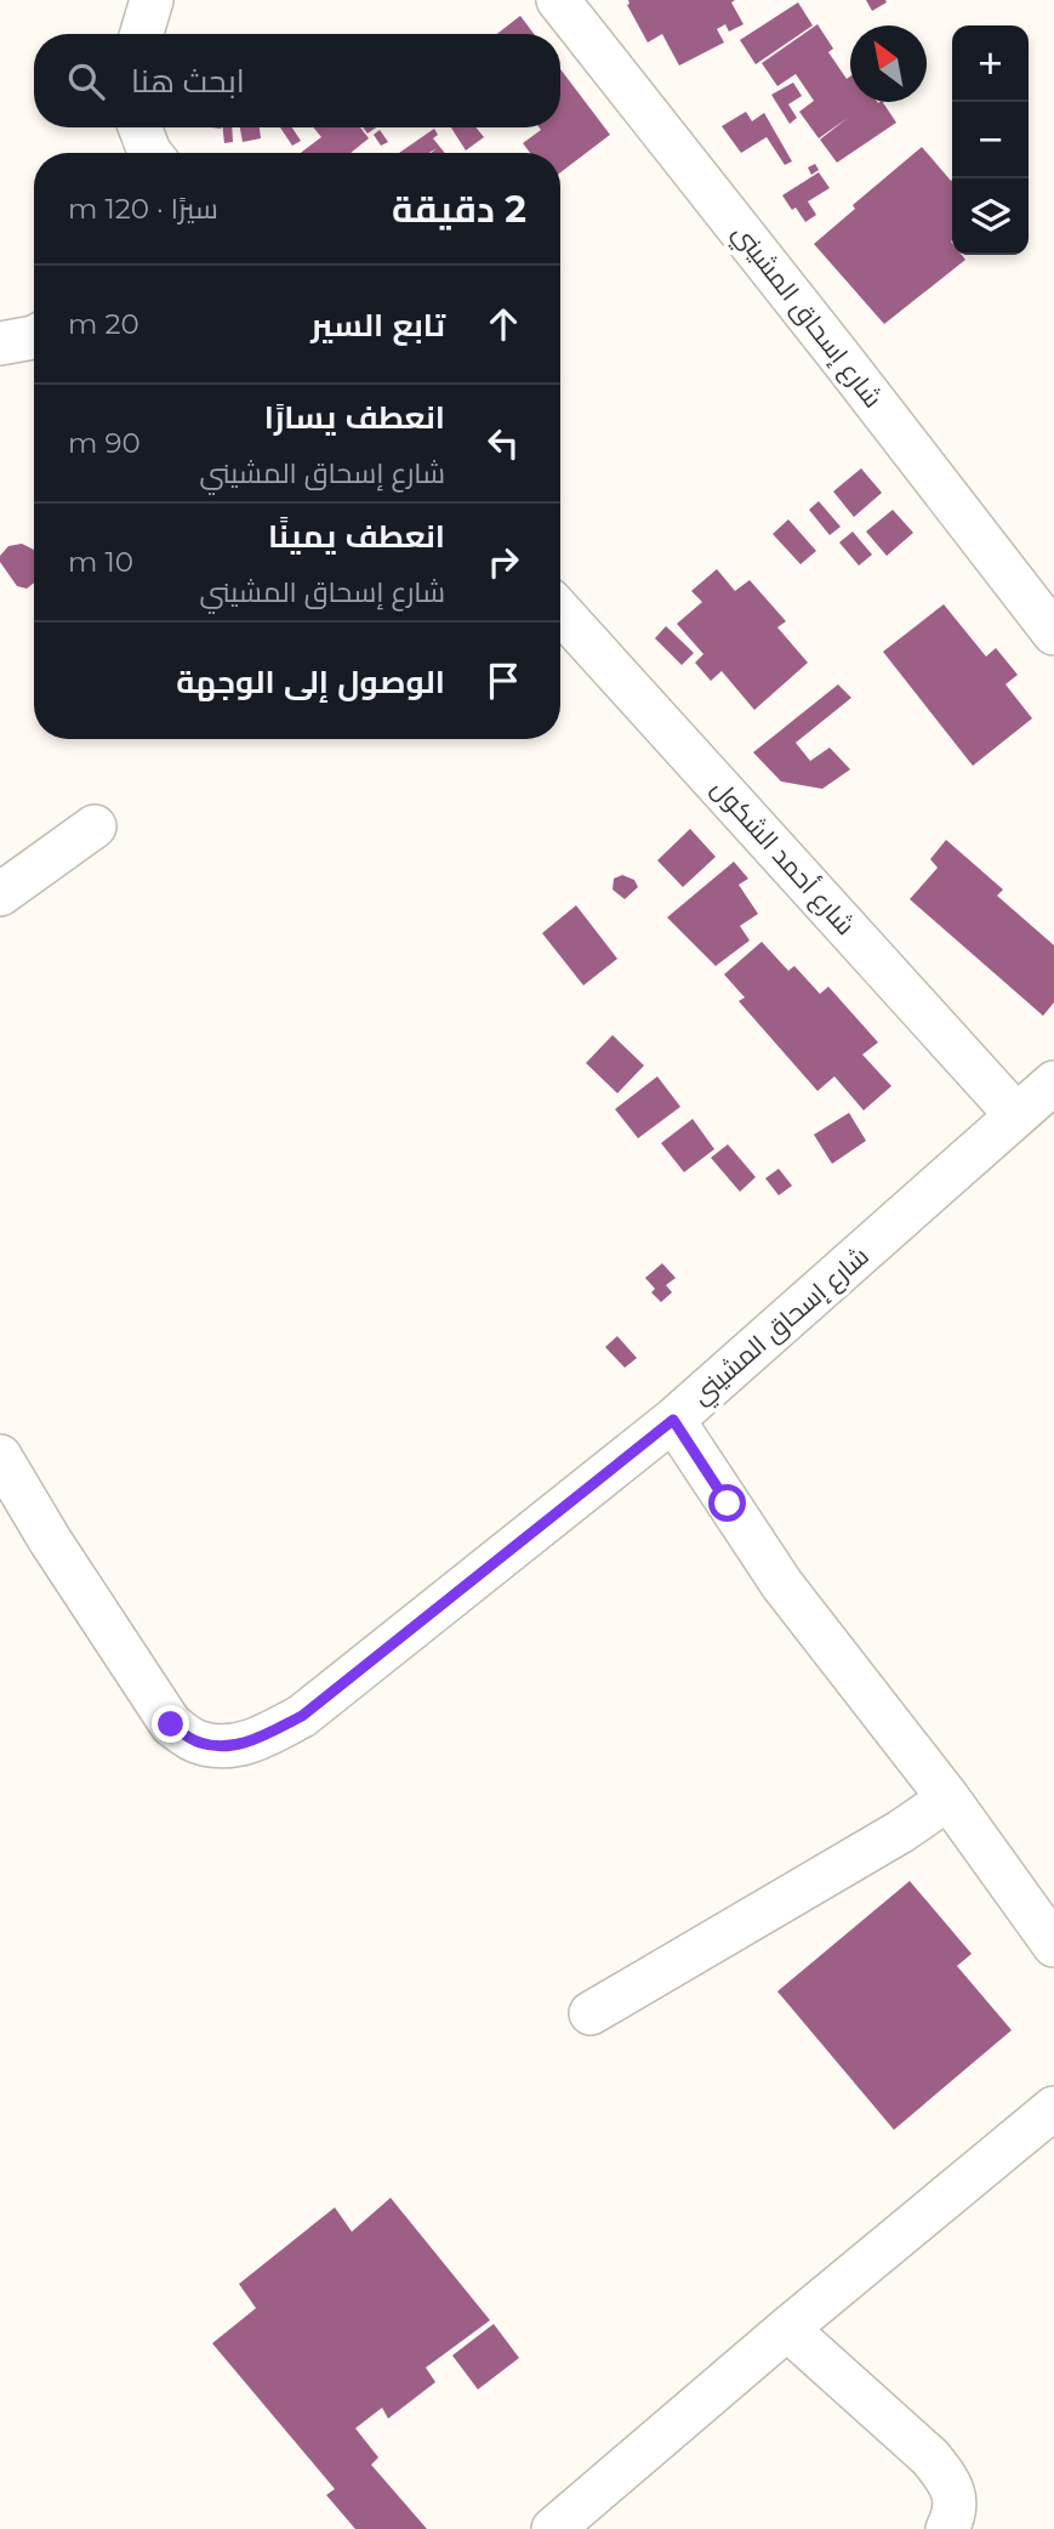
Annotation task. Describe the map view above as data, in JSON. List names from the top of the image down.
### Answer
{
  "streets": {
    "street": ["شارع إسحاق المشيني", "شارع أحمد الشكول"]
  },
  "crossings": [
    ["شارع إسحاق المشيني", "شارع أحمد الشكول"]
  ],
  "north": "top left",
  "page": {
    "map_buttons": ["+", "−"],
    "search": "ابحث هنا",
    "heading": ["2 دقيقة", "سيرًا · 120 m"],
    "list": [
      ["تابع السير", "20 m"],
      ["انعطف يسارًا", "شارع إسحاق المشيني", "90 m"],
      ["انعطف يمينًا", "شارع إسحاق المشيني", "10 m"],
      "الوصول إلى الوجهة"
    ]
  }
}
